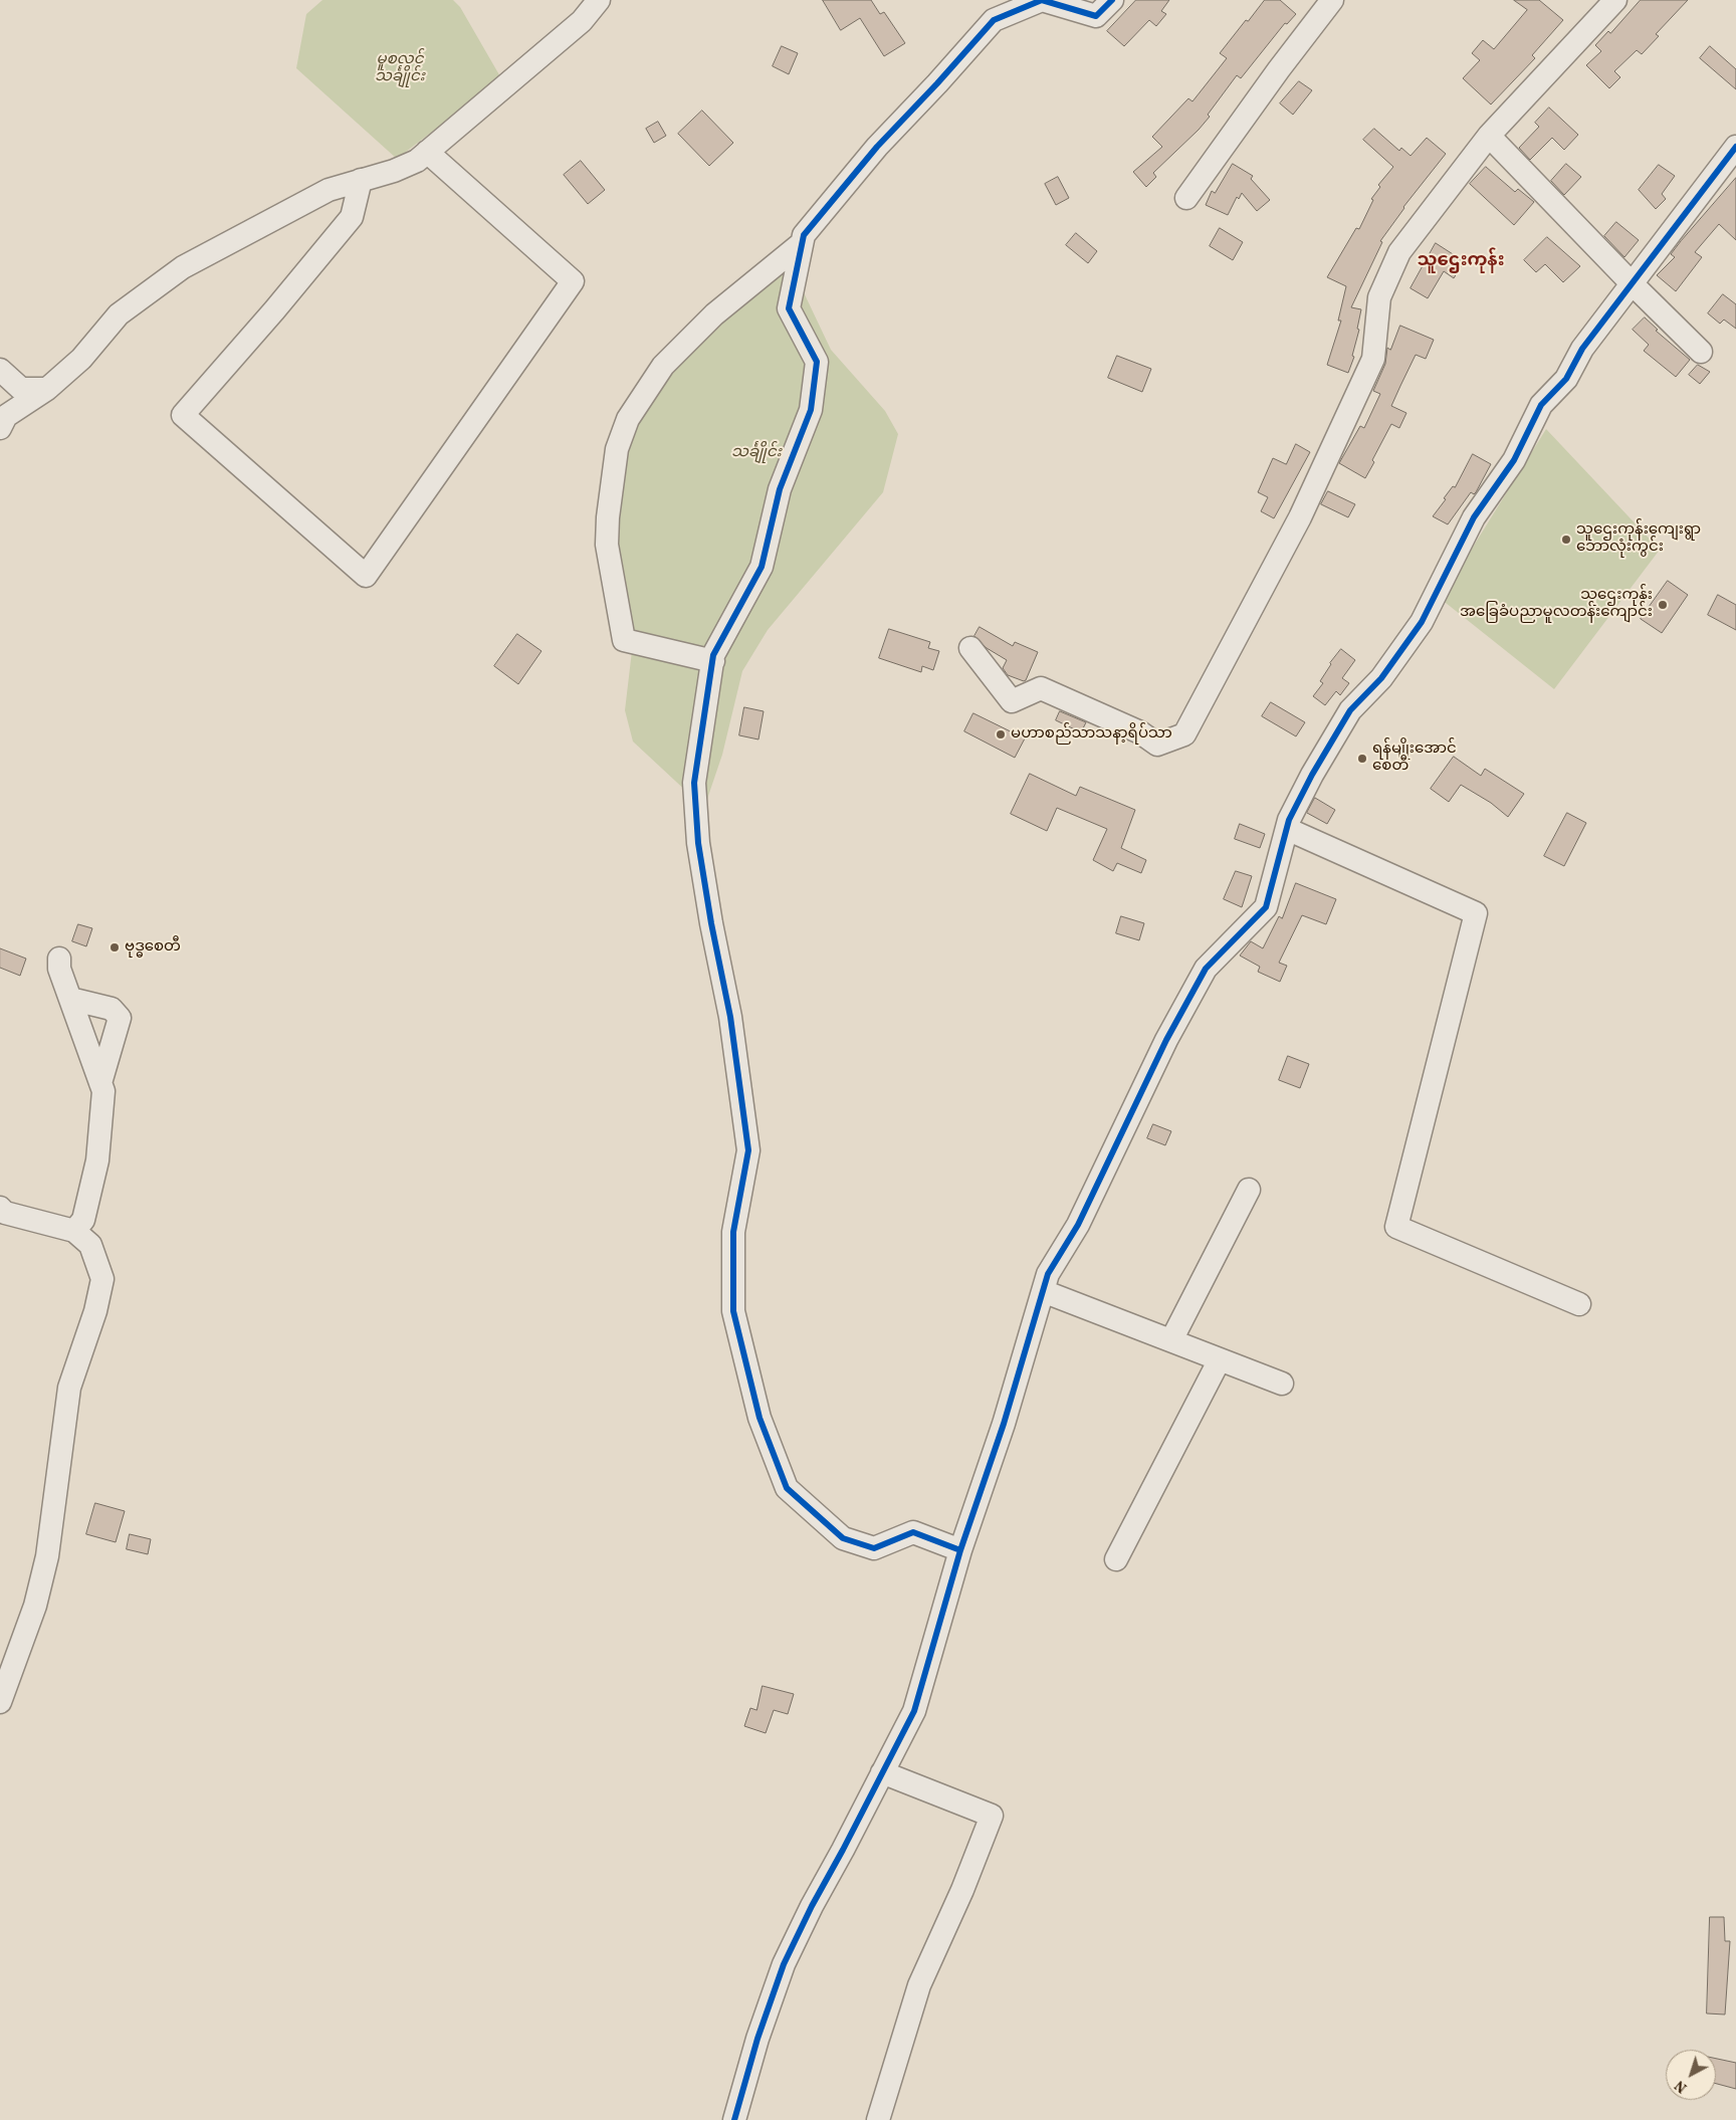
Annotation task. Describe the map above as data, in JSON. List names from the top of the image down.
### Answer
{
  "districts": ["သူဌေးကုန်း"],
  "parks": ["မူစလင် သင်္ချိုင်း", "သင်္ချိုင်း"],
  "places": [
    "သူဌေးကုန်းကျေးရွာ ဘောလုံးကွင်း",
    "သူဌေးကုန်း အခြေခံပညာမူလတန်းကျောင်း",
    "မဟာစည်သာသနာ့ရိပ်သာ",
    "ရန်မျိုးအောင် စေတီ",
    "ဗုဒ္ဓစေတီ"
  ],
  "north": "bottom left"
}
